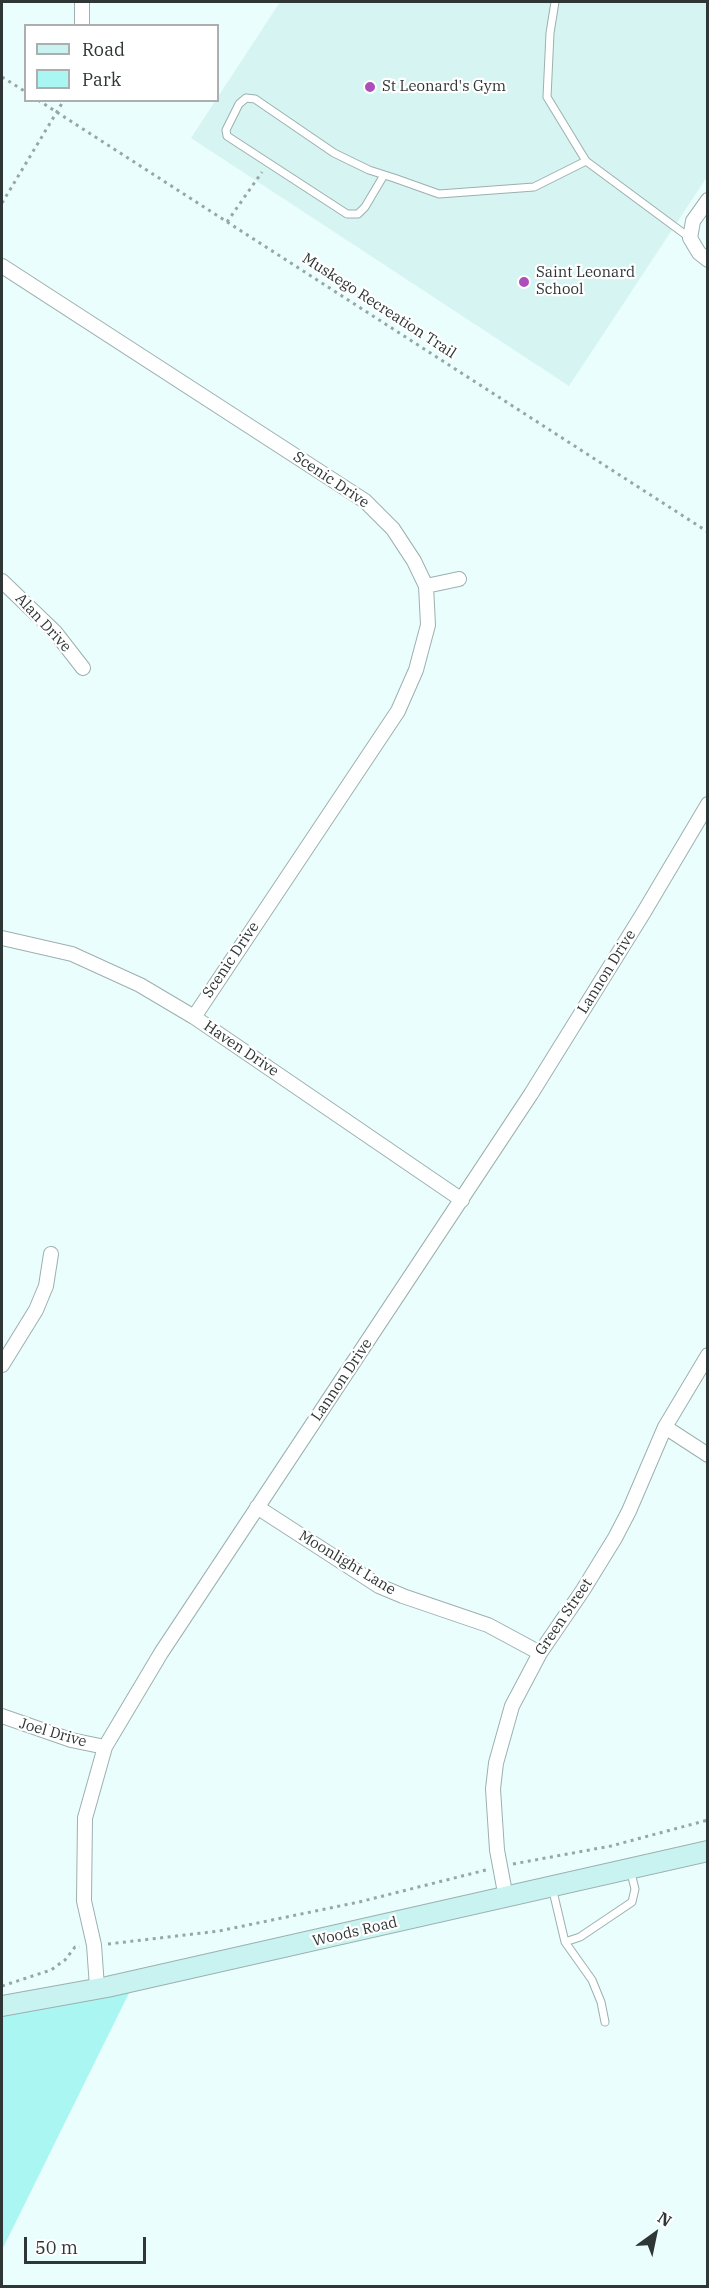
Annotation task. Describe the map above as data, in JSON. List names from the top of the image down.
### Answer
{
  "streets": {
    "street": [
      "Scenic Drive",
      "Alan Drive",
      "Lannon Drive",
      "Haven Drive",
      "Moonlight Lane",
      "Green Street",
      "Joel Drive",
      "Woods Road"
    ],
    "path": ["Muskego Recreation Trail"]
  },
  "crossings": [
    ["Scenic Drive", "Haven Drive"],
    ["Lannon Drive", "Haven Drive"],
    ["Lannon Drive", "Moonlight Lane"],
    ["Lannon Drive", "Joel Drive"],
    ["Lannon Drive", "Woods Road"],
    ["Moonlight Lane", "Green Street"],
    ["Green Street", "Woods Road"]
  ],
  "places": ["St Leonard's Gym", "Saint Leonard School"],
  "legend": ["Road", "Park"],
  "scale_bar": "50 m",
  "north": "top right"
}
